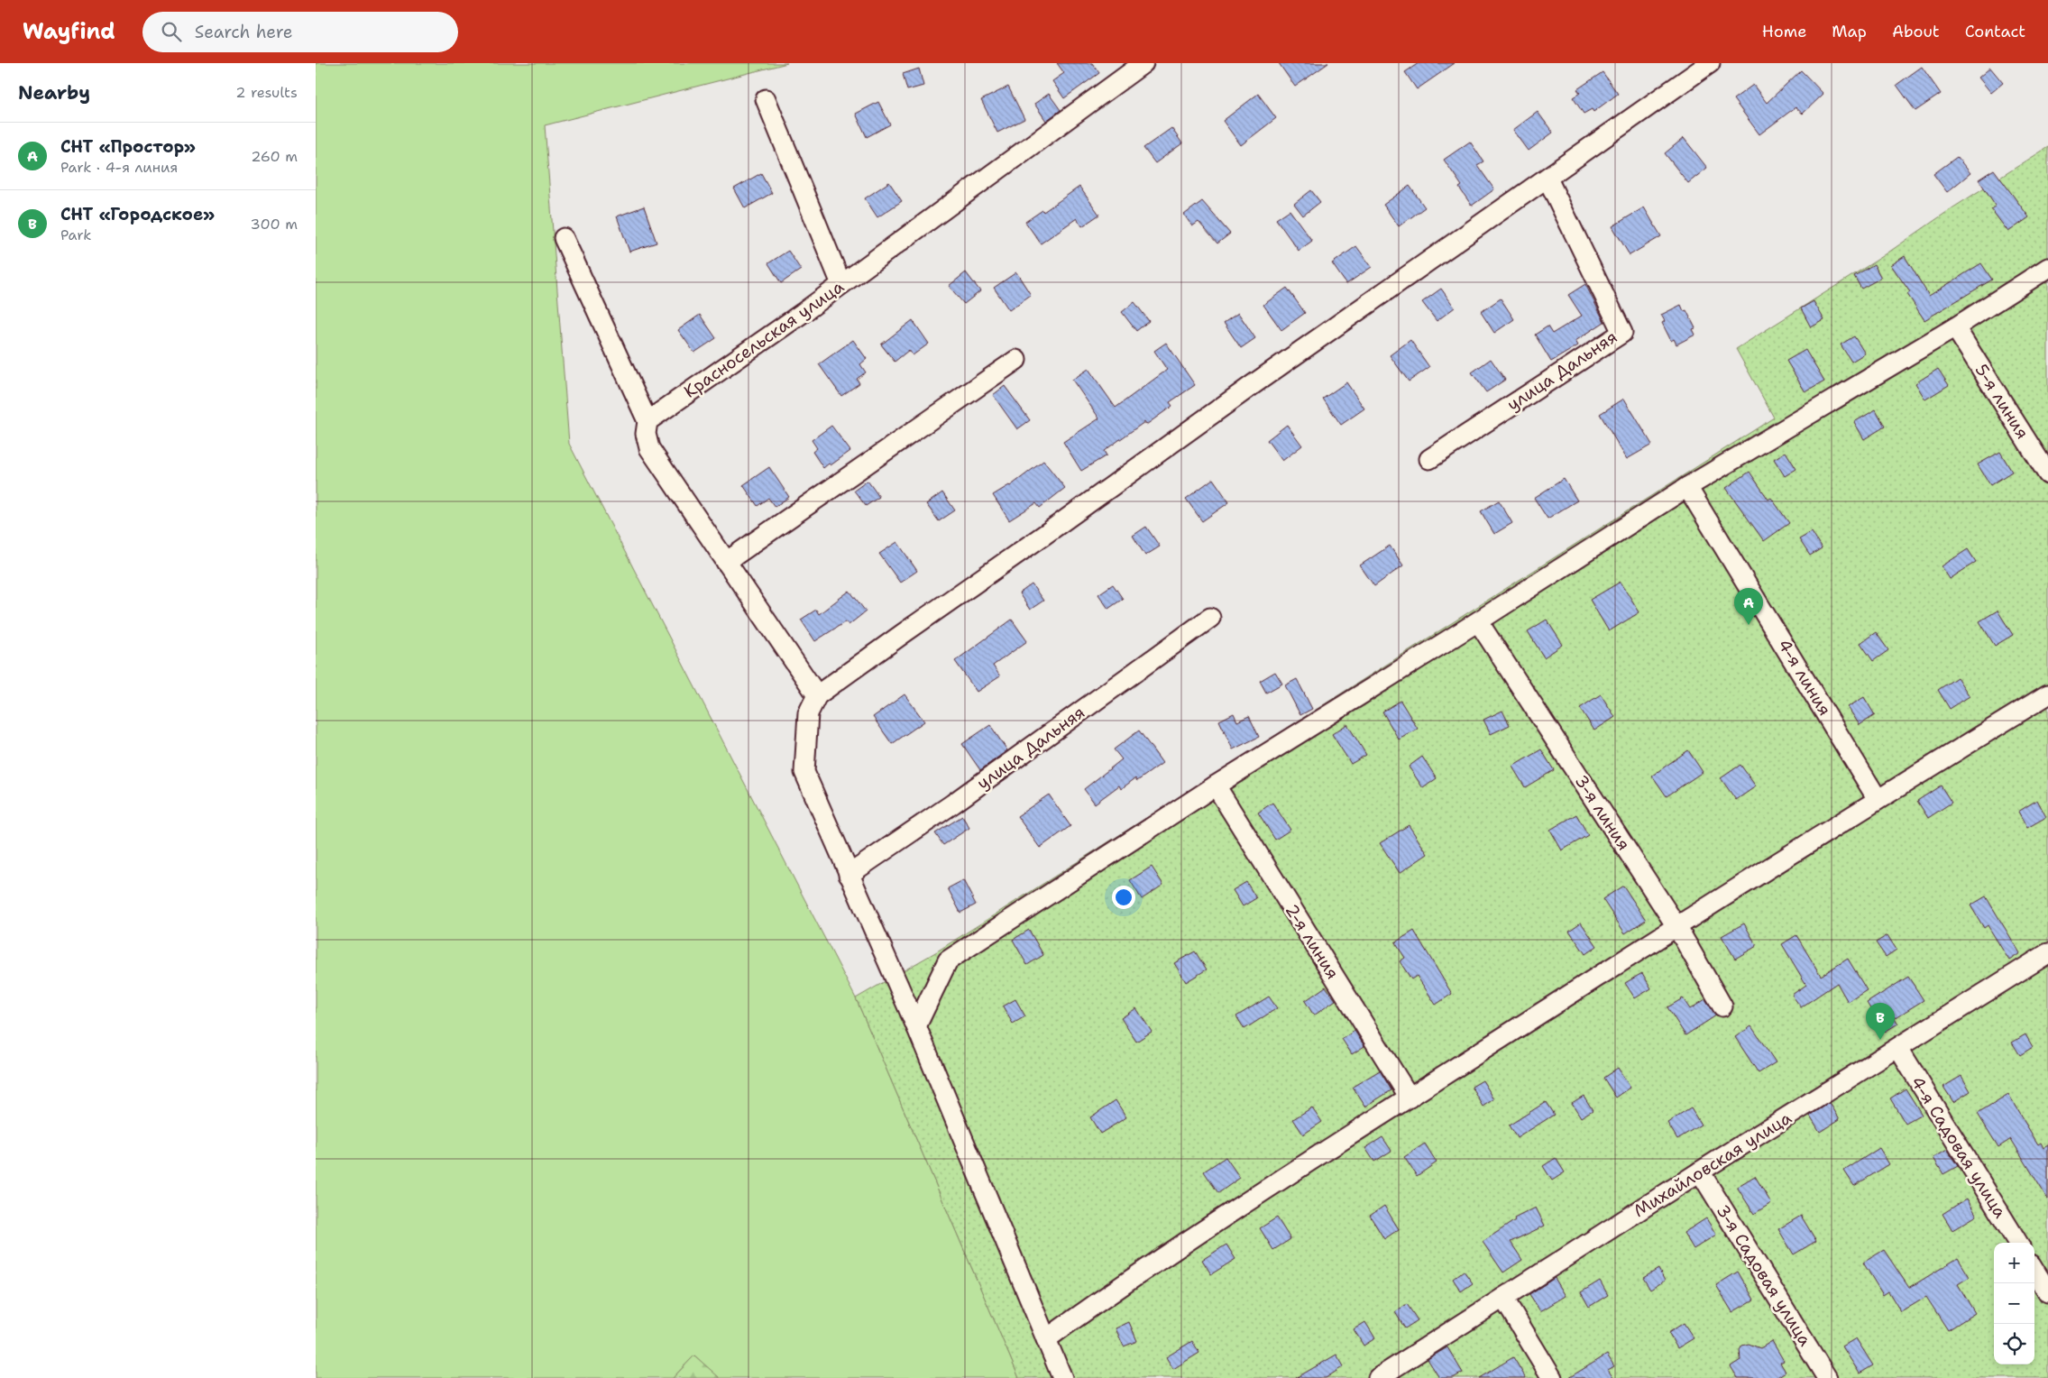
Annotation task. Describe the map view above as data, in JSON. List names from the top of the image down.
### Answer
{
  "streets": {
    "street": [
      "Красносельская улица",
      "улица Дальняя",
      "5-я линия",
      "4-я линия",
      "3-я линия",
      "2-я линия",
      "4-я Садовая улица",
      "Михайловская улица",
      "3-я Садовая улица"
    ]
  },
  "crossings": [
    ["4-я Садовая улица", "Михайловская улица"],
    ["Михайловская улица", "3-я Садовая улица"]
  ],
  "page": {
    "header": "Wayfind",
    "search": "Search here",
    "nav": [
      "Home",
      "Map",
      "About",
      "Contact"
    ],
    "heading": ["Nearby", "2 results"],
    "list": [
      {
        "mark": "A",
        "name": "СНТ «Простор»",
        "note": "Park · 4-я линия",
        "value": "260 m"
      },
      {
        "mark": "B",
        "name": "СНТ «Городское»",
        "note": "Park",
        "value": "300 m"
      }
    ],
    "pins": ["A", "B"],
    "map_buttons": ["+", "−"]
  }
}
